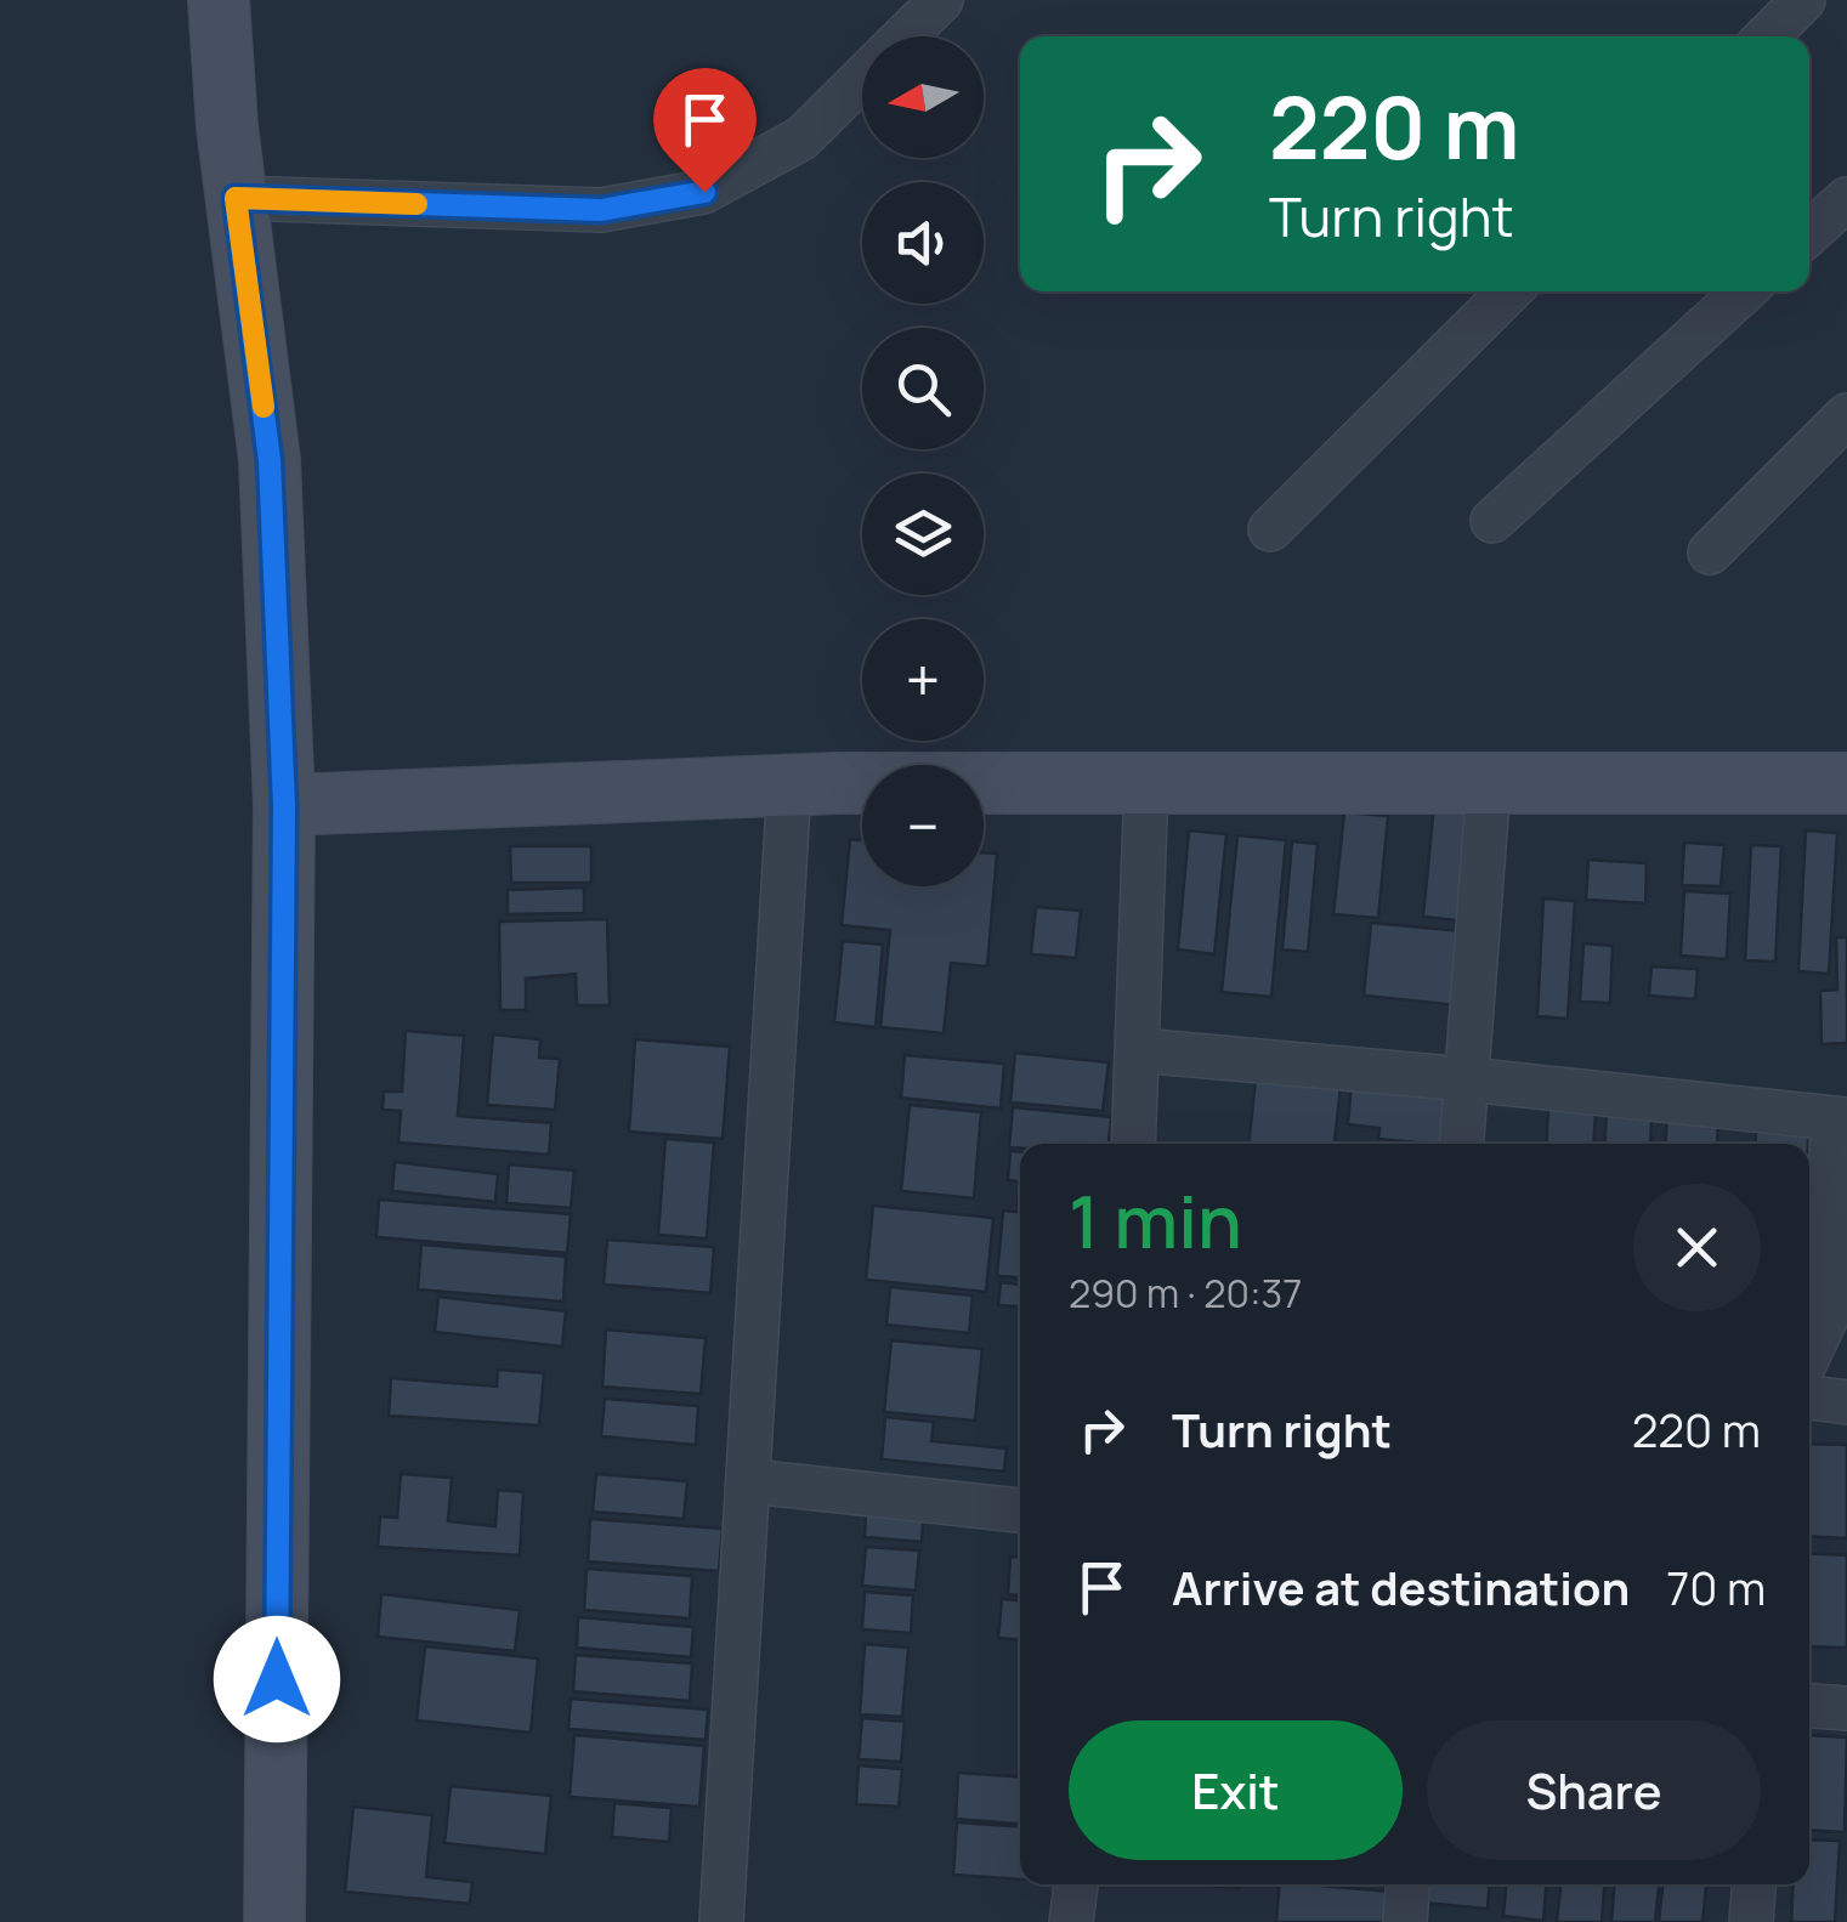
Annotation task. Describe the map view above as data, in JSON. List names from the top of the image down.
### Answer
{
  "north": "left",
  "page": {
    "map_buttons": ["+", "−"],
    "turn": ["220 m", "Turn right"],
    "heading": ["1 min", "290 m · 20:37"],
    "list": [
      {
        "name": "Turn right",
        "value": "220 m"
      },
      {
        "name": "Arrive at destination",
        "value": "70 m"
      }
    ],
    "buttons": ["Exit", "Share"]
  }
}
